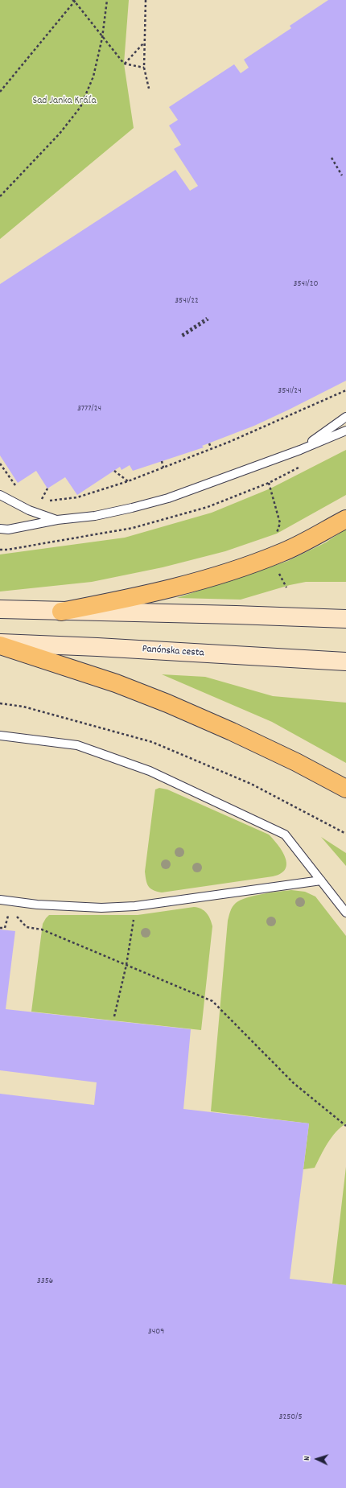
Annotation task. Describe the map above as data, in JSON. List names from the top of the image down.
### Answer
{
  "streets": {
    "main road": ["Panónska cesta"]
  },
  "parks": ["Sad Janka Kráľa"],
  "house_numbers": [
    "3541/20",
    "3541/22",
    "3541/24",
    "3777/24",
    "3356",
    "3409",
    "3250/5"
  ],
  "north": "left"
}
